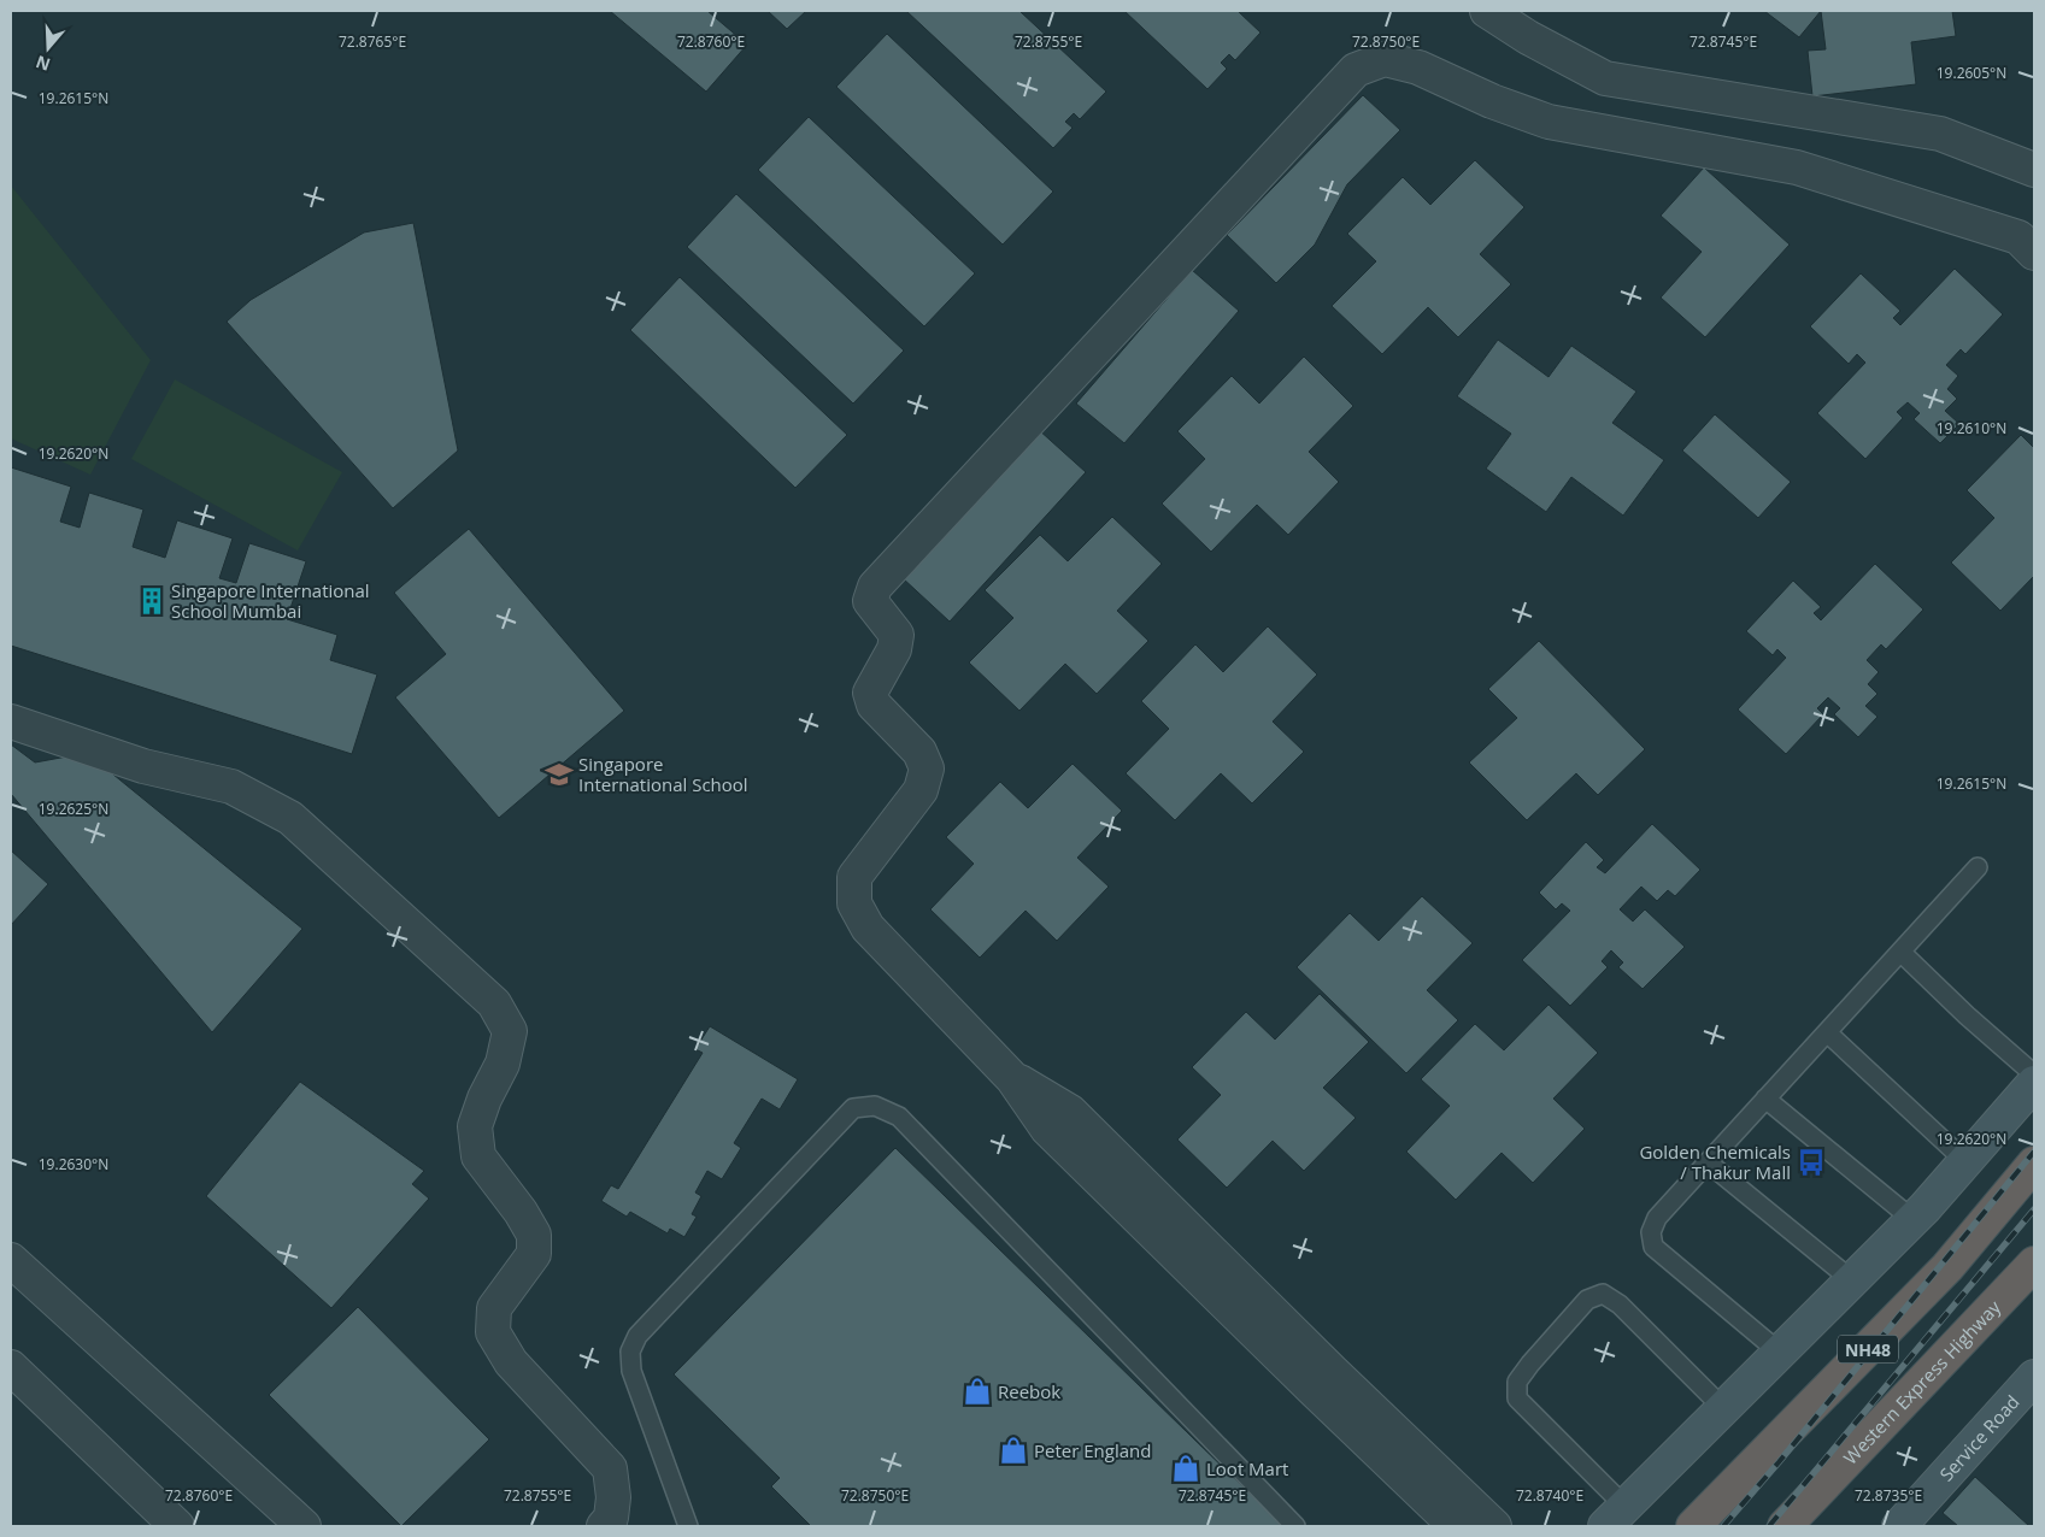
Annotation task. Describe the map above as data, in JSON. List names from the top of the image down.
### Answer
{
  "streets": {
    "highway": ["NH48", "Western Express Highway"],
    "main road": ["Service Road"]
  },
  "places": {
    "building": ["Singapore International School Mumbai"],
    "school or university": ["Singapore International School"],
    "bus stop": ["Golden Chemicals / Thakur Mall"],
    "shop": ["Reebok", "Peter England", "Loot Mart"]
  },
  "north": "bottom",
  "coordinates": [
    "72.8765°E",
    "72.8760°E",
    "72.8755°E",
    "72.8750°E",
    "72.8745°E",
    "19.2605°N",
    "19.2615°N",
    "19.2610°N",
    "19.2620°N",
    "19.2625°N",
    "19.2630°N",
    "72.8740°E",
    "72.8735°E"
  ]
}
